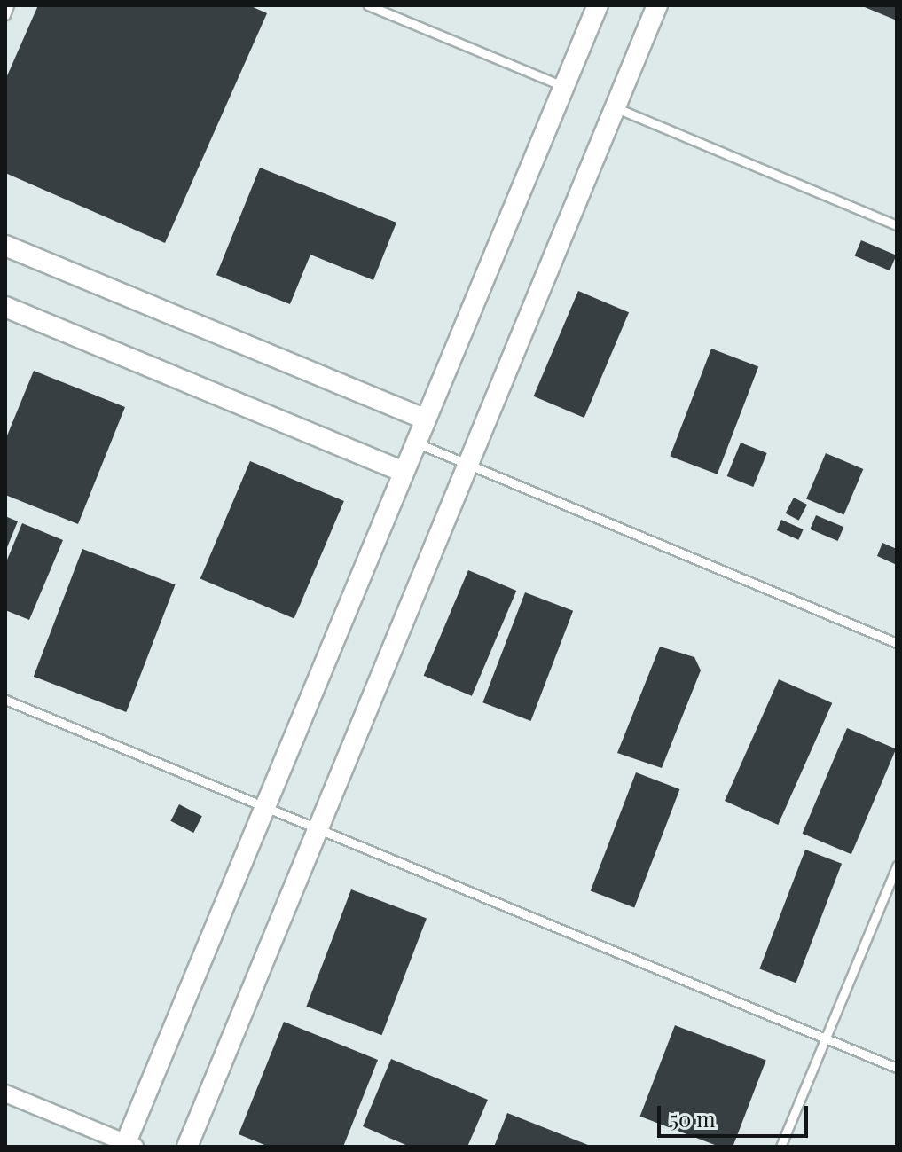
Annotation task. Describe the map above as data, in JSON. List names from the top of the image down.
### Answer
{
  "scale_bar": "50 m"
}
